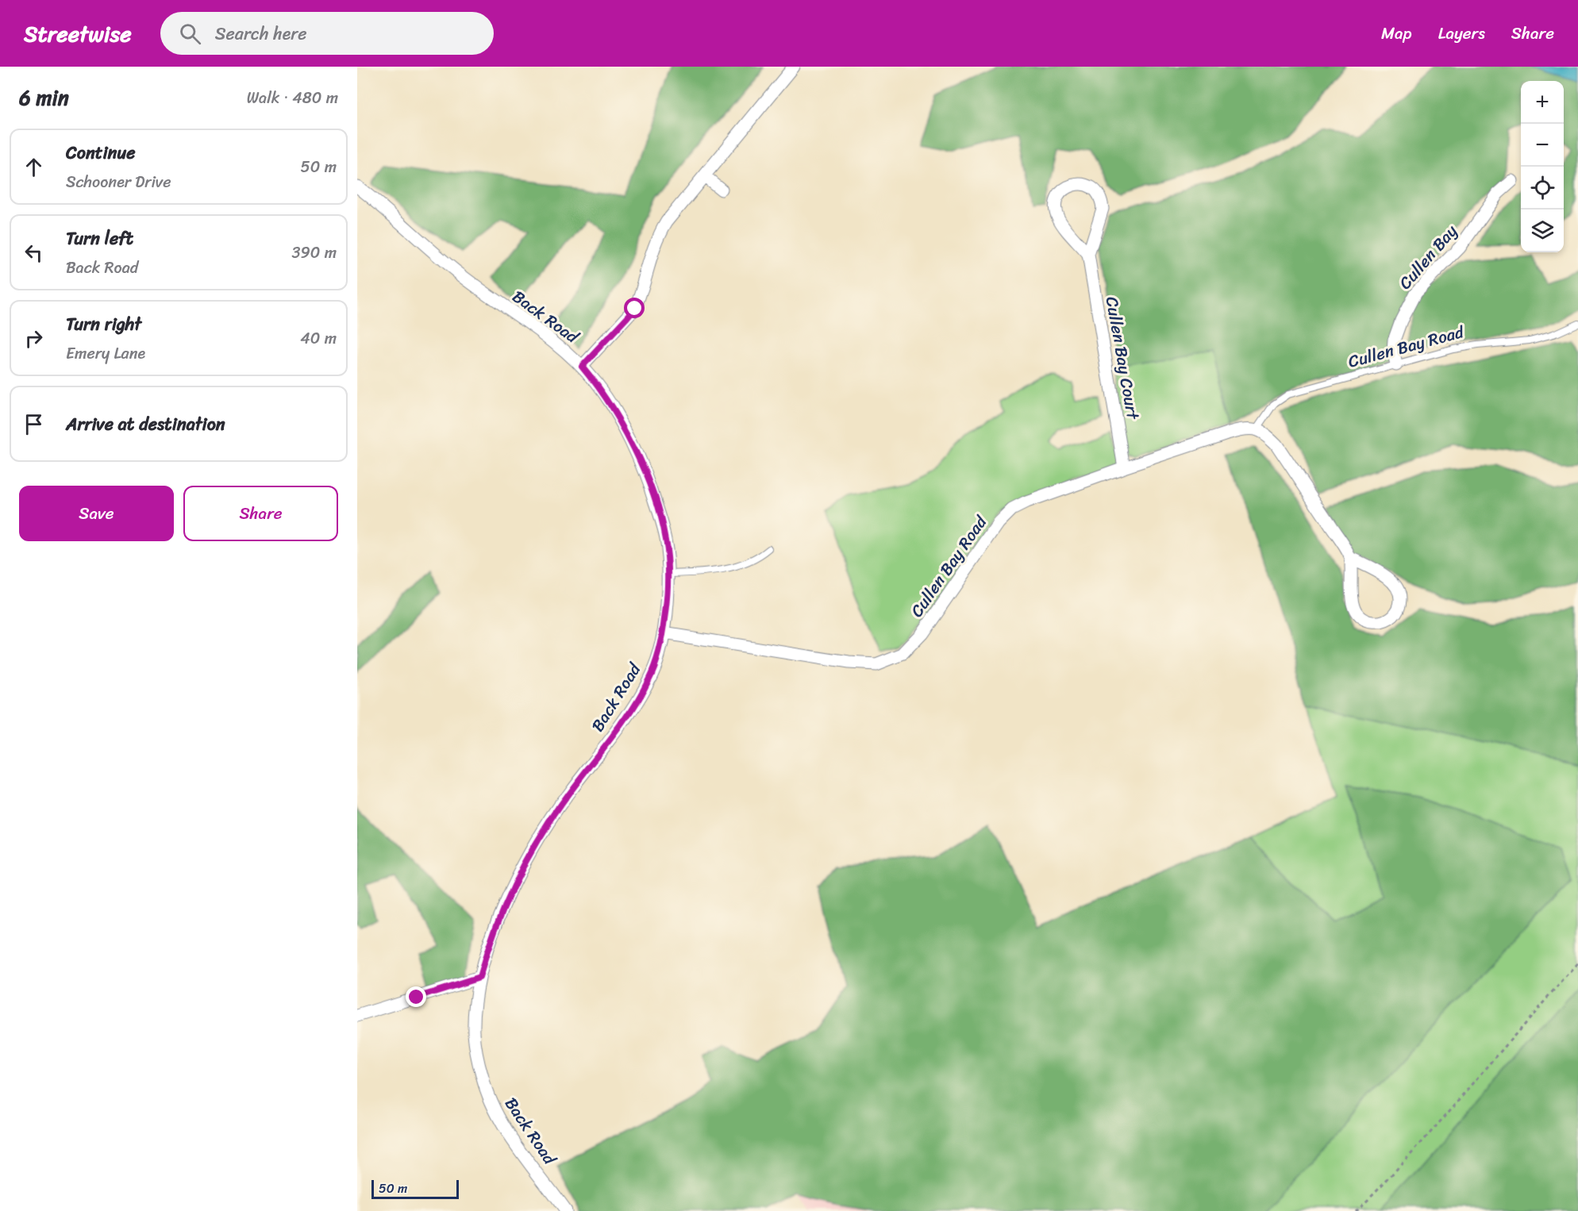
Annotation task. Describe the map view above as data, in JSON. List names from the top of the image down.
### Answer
{
  "streets": {
    "street": [
      "Cullen Bay",
      "Back Road",
      "Cullen Bay Road",
      "Cullen Bay Court"
    ]
  },
  "crossings": [
    ["Cullen Bay", "Cullen Bay Road"],
    ["Back Road", "Cullen Bay Road"],
    ["Cullen Bay Road", "Cullen Bay Court"]
  ],
  "scale_bar": "50 m",
  "page": {
    "header": "Streetwise",
    "search": "Search here",
    "nav": ["Map", "Layers", "Share"],
    "heading": ["6 min", "Walk · 480 m"],
    "map_buttons": ["+", "−"],
    "list": [
      ["Continue", "Schooner Drive", "50 m"],
      ["Turn left", "Back Road", "390 m"],
      ["Turn right", "Emery Lane", "40 m"],
      "Arrive at destination"
    ],
    "buttons": ["Save", "Share"],
    "scale": "50 m"
  }
}
